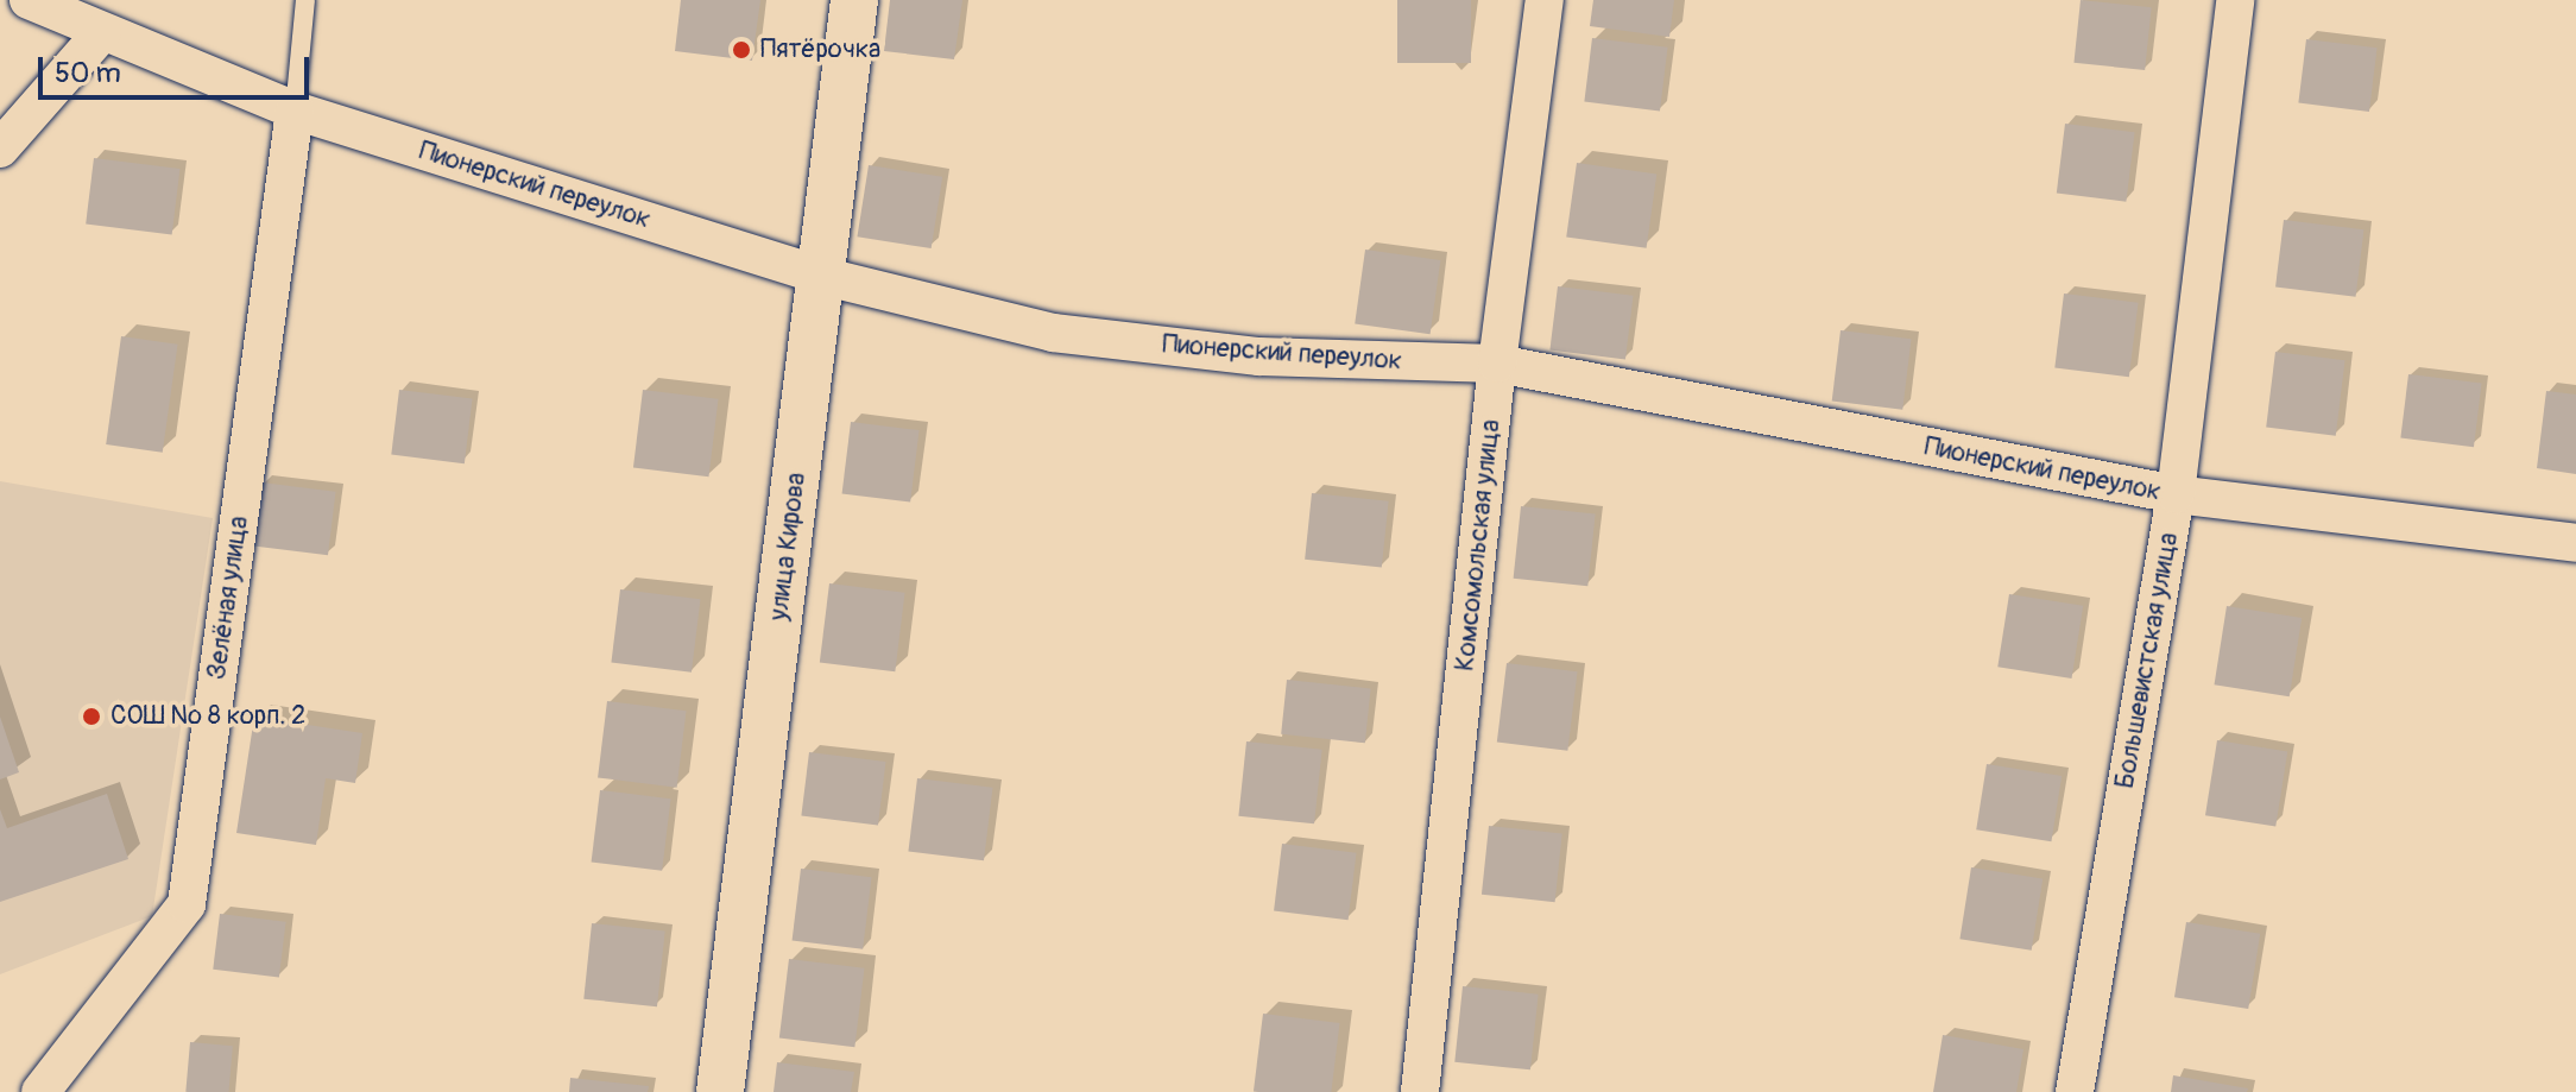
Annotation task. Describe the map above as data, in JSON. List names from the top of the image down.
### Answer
{
  "streets": {
    "street": [
      "Пионерский переулок",
      "Комсомольская улица",
      "улица Кирова",
      "Зелёная улица",
      "Большевистская улица"
    ]
  },
  "crossings": [
    ["Пионерский переулок", "Комсомольская улица"],
    ["Пионерский переулок", "улица Кирова"],
    ["Пионерский переулок", "Зелёная улица"],
    ["Пионерский переулок", "Большевистская улица"]
  ],
  "places": ["Пятёрочка", "СОШ № 8 корп. 2"],
  "scale_bar": "50 m"
}
